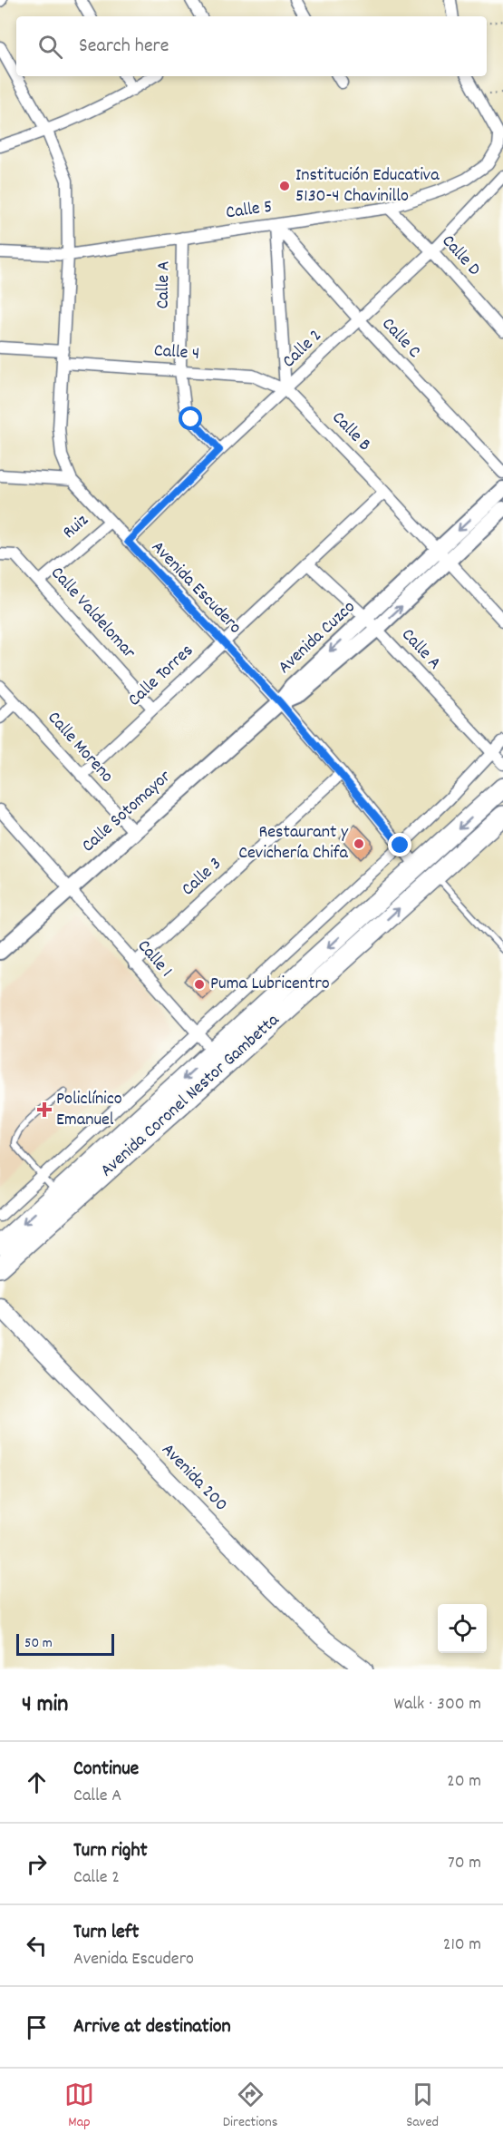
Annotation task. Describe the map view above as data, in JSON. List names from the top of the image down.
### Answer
{
  "streets": {
    "highway": ["Avenida Coronel Nestor Gambetta"],
    "main road": ["Avenida 200"],
    "street": [
      "Calle 5",
      "Calle D",
      "Calle A",
      "Calle C",
      "Calle 2",
      "Calle 4",
      "Calle B",
      "Ruiz",
      "Avenida Escudero",
      "Calle Valdelomar",
      "Avenida Cuzco",
      "Calle Torres",
      "Calle Moreno",
      "Calle Sotomayor",
      "Calle 3",
      "Calle 1"
    ]
  },
  "crossings": [
    ["Calle 5", "Calle D"],
    ["Calle 5", "Calle A"],
    ["Calle 5", "Calle C"],
    ["Calle 5", "Avenida Escudero"],
    ["Calle D", "Calle 2"],
    ["Calle A", "Calle 2"],
    ["Calle A", "Calle 4"],
    ["Calle A", "Avenida Cuzco"],
    ["Calle A", "Calle Torres"],
    ["Calle C", "Calle 2"],
    ["Calle 2", "Calle 4"],
    ["Calle 2", "Calle B"],
    ["Calle 2", "Avenida Escudero"],
    ["Calle 4", "Calle B"],
    ["Calle 4", "Avenida Escudero"],
    ["Calle B", "Avenida Cuzco"],
    ["Calle B", "Calle Torres"],
    ["Ruiz", "Avenida Escudero"],
    ["Ruiz", "Calle Valdelomar"],
    ["Avenida Escudero", "Avenida Cuzco"],
    ["Avenida Escudero", "Calle Torres"],
    ["Avenida Escudero", "Calle Sotomayor"],
    ["Avenida Escudero", "Calle 3"],
    ["Avenida Escudero", "Avenida Coronel Nestor Gambetta"],
    ["Calle Valdelomar", "Calle Torres"],
    ["Avenida Cuzco", "Calle Sotomayor"],
    ["Calle Torres", "Calle Moreno"],
    ["Calle Moreno", "Calle Sotomayor"],
    ["Calle Sotomayor", "Calle 1"],
    ["Calle 3", "Calle 1"],
    ["Calle 1", "Avenida Coronel Nestor Gambetta"]
  ],
  "places": {
    "other": ["Institución Educativa 5130-4 Chavinillo", "Restaurant y Cevichería Chifa", "Puma Lubricentro"],
    "health": ["Policlínico Emanuel"]
  },
  "scale_bar": "50 m",
  "page": {
    "search": "Search here",
    "scale": "50 m",
    "heading": ["4 min", "Walk · 300 m"],
    "list": [
      ["Continue", "Calle A", "20 m"],
      ["Turn right", "Calle 2", "70 m"],
      ["Turn left", "Avenida Escudero", "210 m"],
      "Arrive at destination"
    ],
    "nav": ["Map", "Directions", "Saved"]
  }
}
